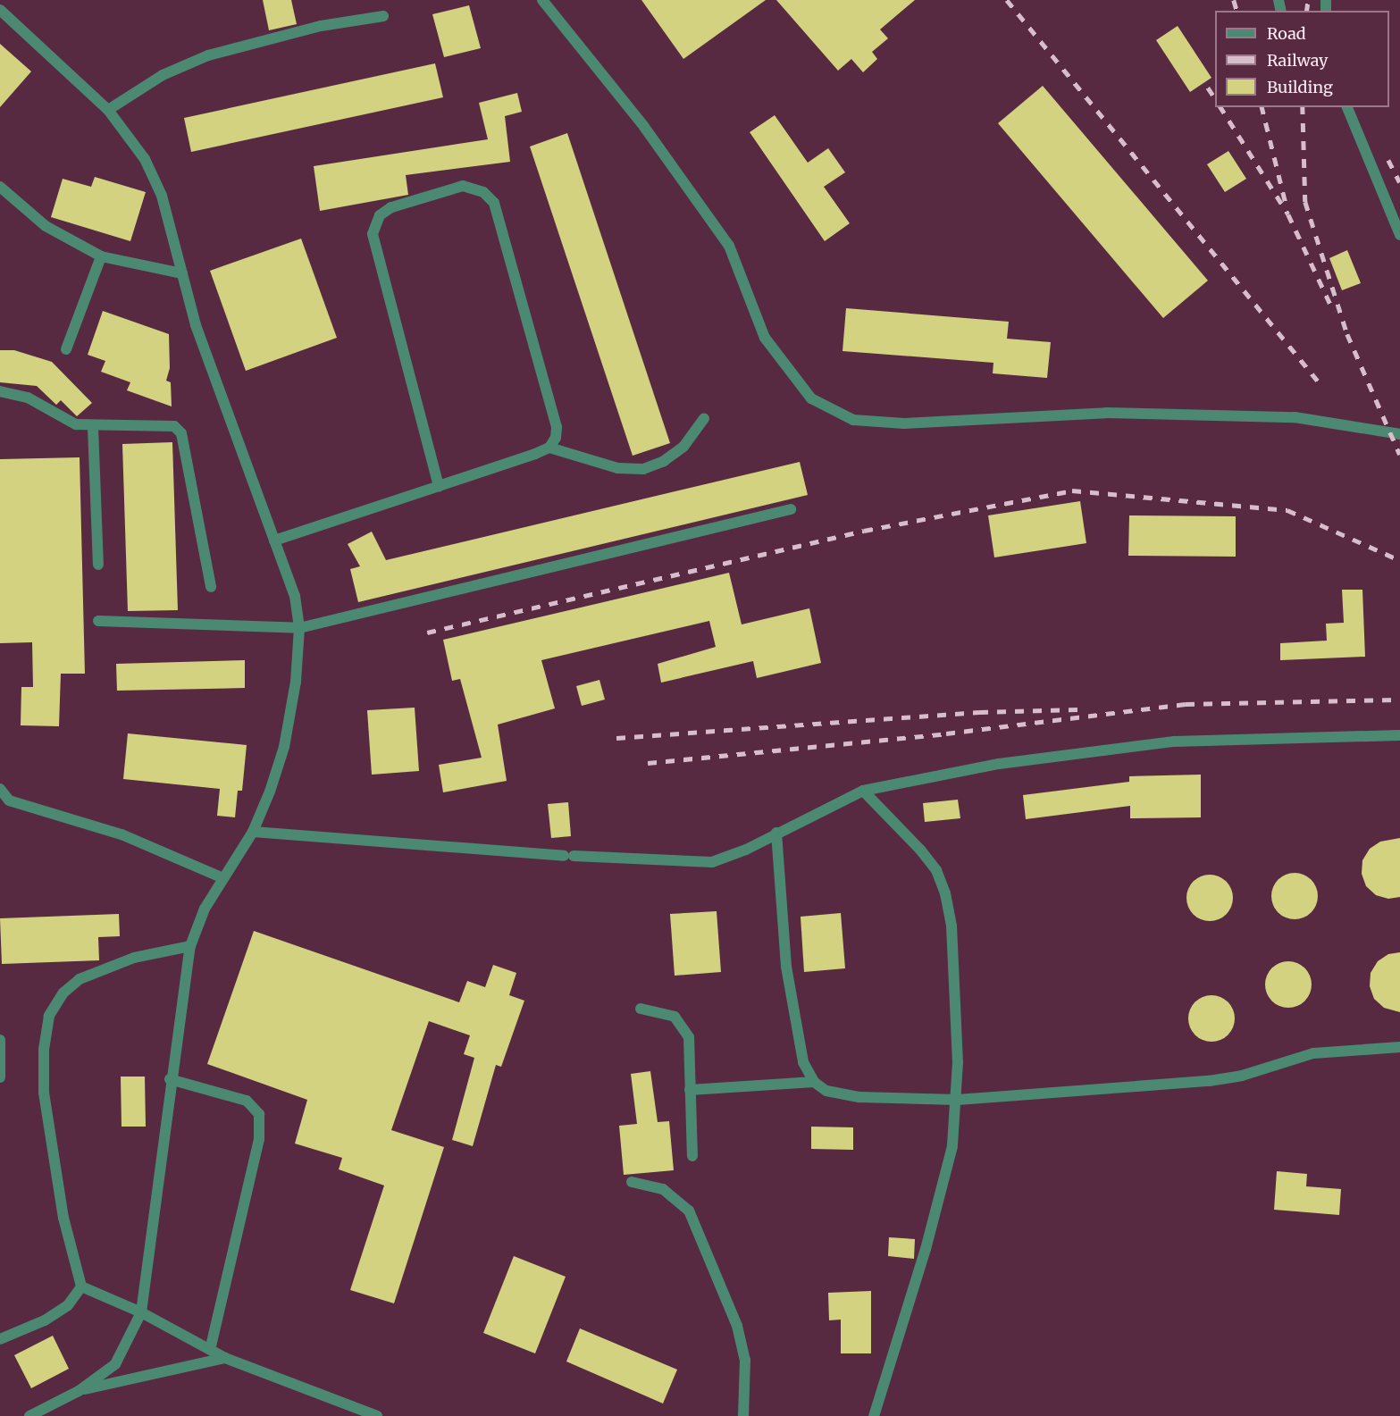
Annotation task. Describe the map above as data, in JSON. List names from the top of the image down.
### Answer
{
  "legend": ["Road", "Railway", "Building"]
}
